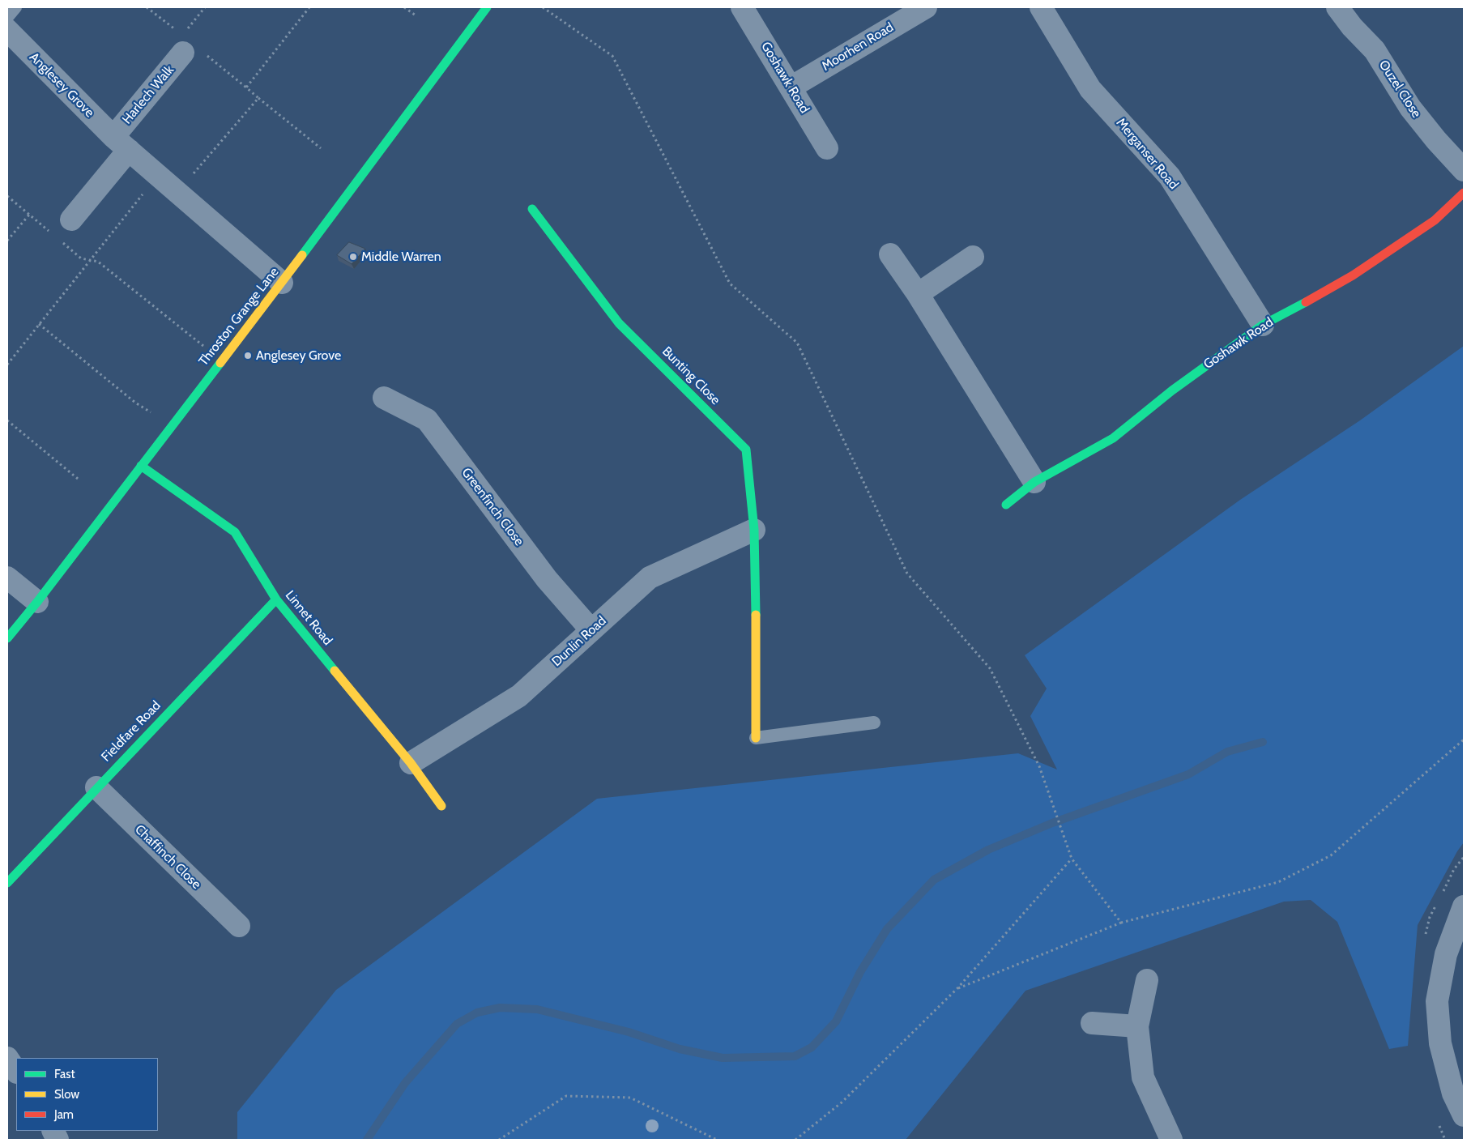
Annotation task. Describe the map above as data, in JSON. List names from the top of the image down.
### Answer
{
  "streets": {
    "street": [
      "Moorhen Road",
      "Goshawk Road",
      "Anglesey Grove",
      "Ouzel Close",
      "Harlech Walk",
      "Merganser Road",
      "Throston Grange Lane",
      "Bunting Close",
      "Greenfinch Close",
      "Linnet Road",
      "Dunlin Road",
      "Fieldfare Road",
      "Chaffinch Close"
    ]
  },
  "crossings": [
    ["Moorhen Road", "Goshawk Road"],
    ["Goshawk Road", "Merganser Road"],
    ["Anglesey Grove", "Harlech Walk"],
    ["Anglesey Grove", "Throston Grange Lane"],
    ["Throston Grange Lane", "Linnet Road"],
    ["Bunting Close", "Dunlin Road"],
    ["Greenfinch Close", "Dunlin Road"],
    ["Linnet Road", "Dunlin Road"],
    ["Linnet Road", "Fieldfare Road"],
    ["Fieldfare Road", "Chaffinch Close"]
  ],
  "places": ["Middle Warren", "Anglesey Grove"],
  "legend": ["Fast", "Slow", "Jam"]
}
